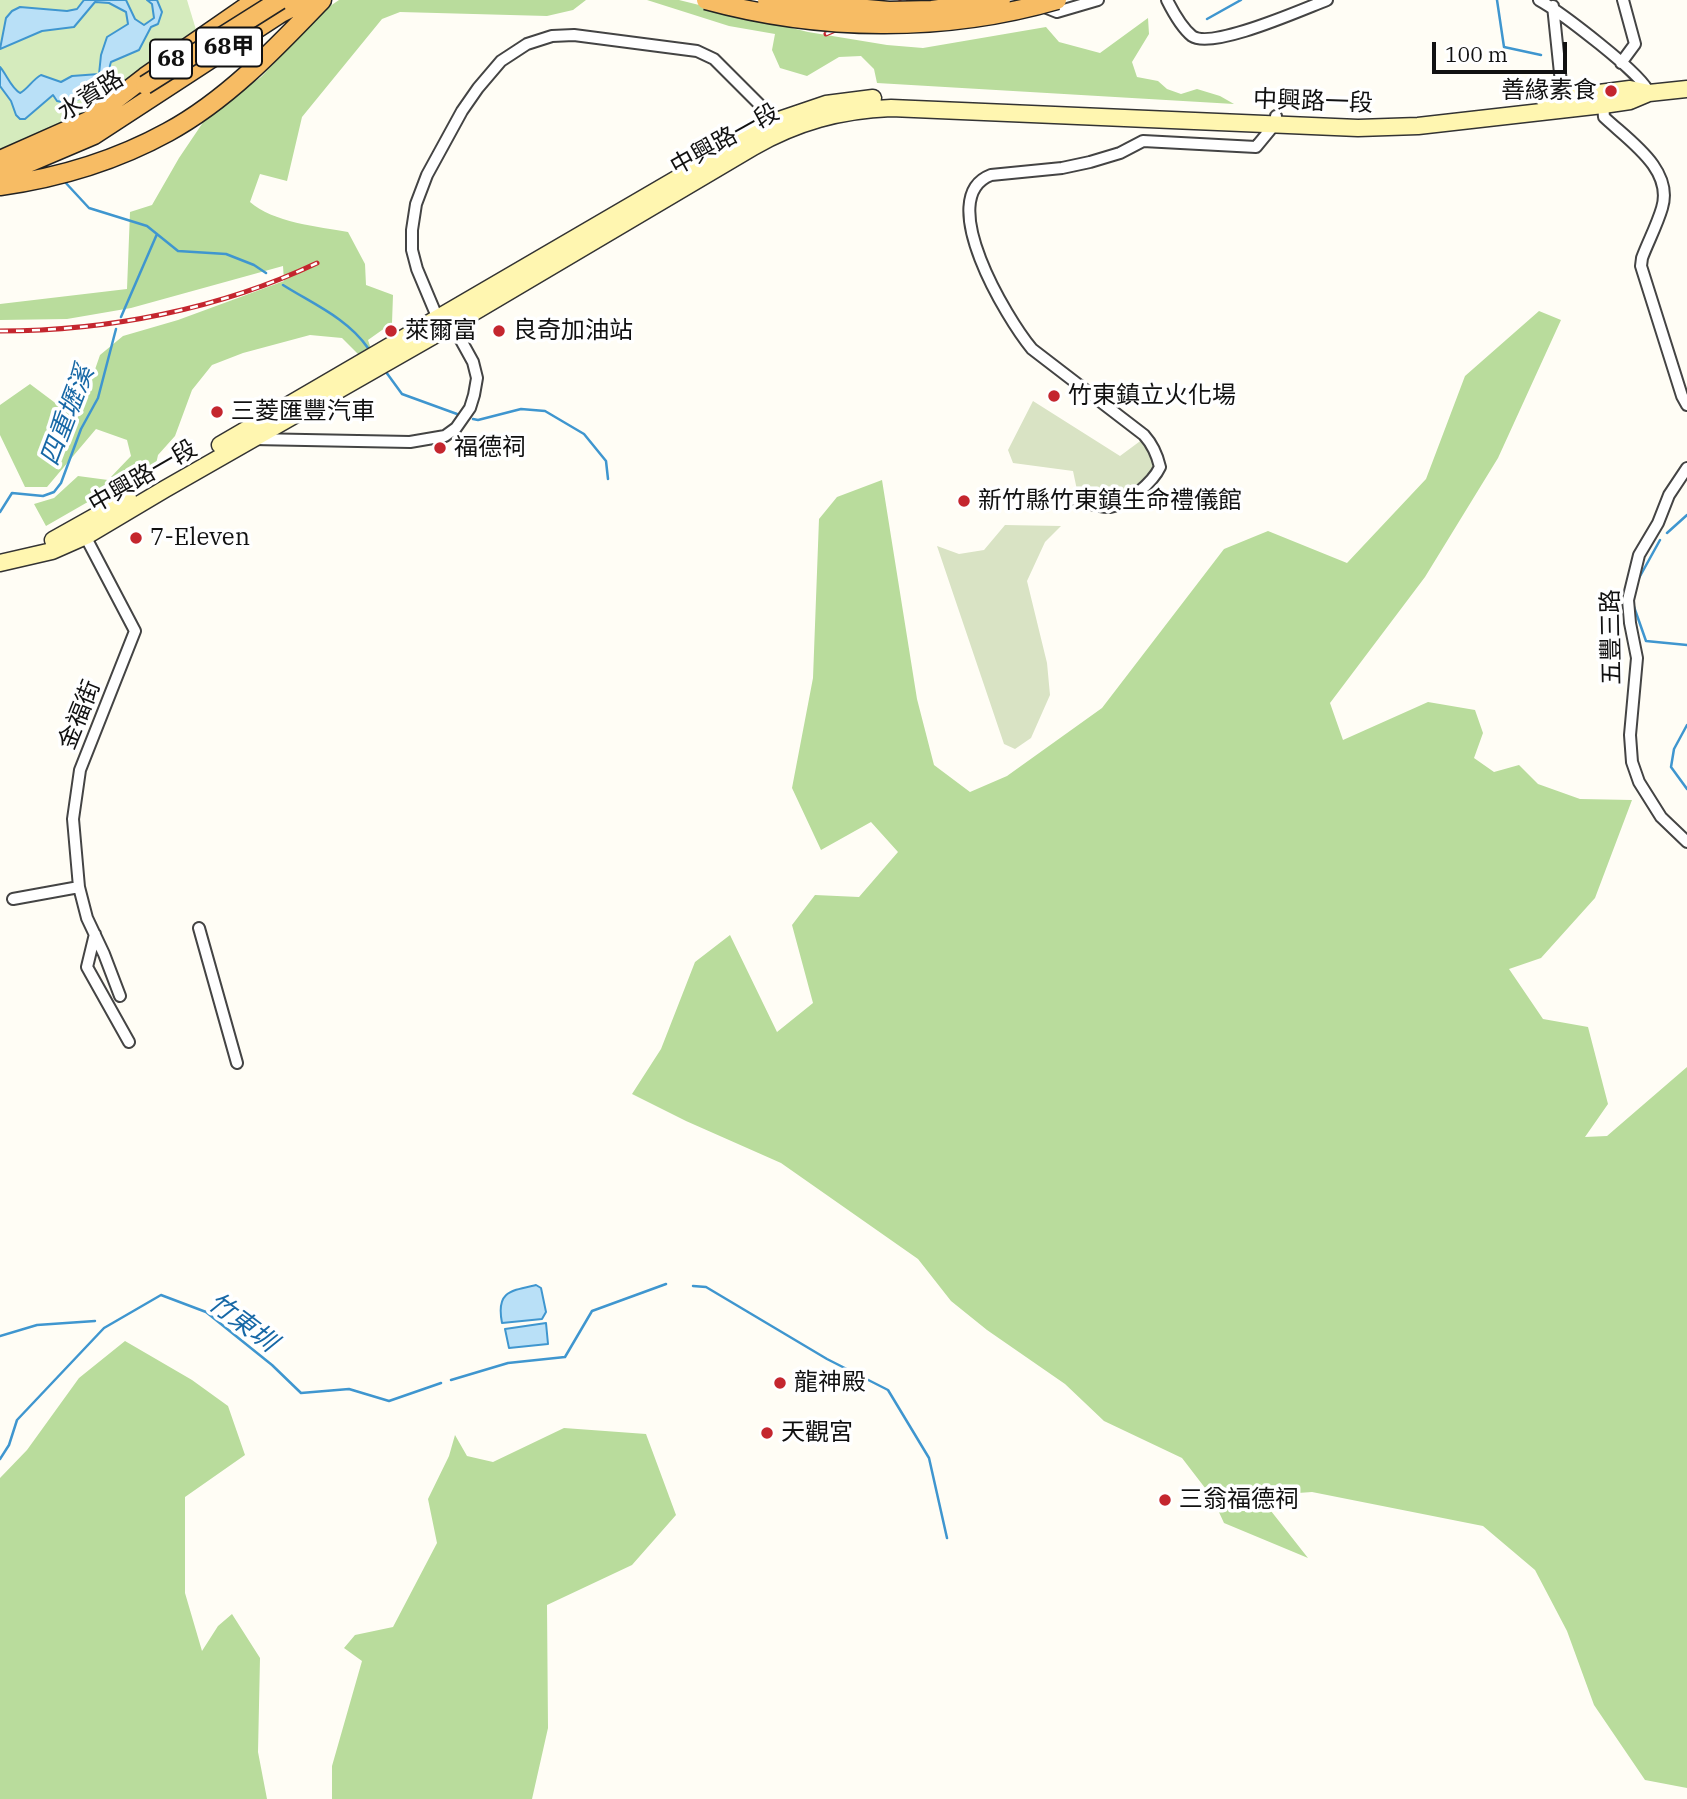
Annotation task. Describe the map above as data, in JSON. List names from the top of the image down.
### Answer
{
  "streets": {
    "highway": ["68甲", "68"],
    "main road": ["中興路一段"],
    "street": ["水資路", "五豐三路", "金福街"]
  },
  "crossings": [
    ["68甲", "68"],
    ["中興路一段", "金福街"]
  ],
  "water": ["四重壢溪", "竹東圳"],
  "places": [
    "善緣素食",
    "萊爾富",
    "良奇加油站",
    "竹東鎮立火化場",
    "三菱匯豐汽車",
    "福德祠",
    "新竹縣竹東鎮生命禮儀館",
    "7-Eleven",
    "龍神殿",
    "天觀宮",
    "三翁福德祠"
  ],
  "scale_bar": "100 m"
}
